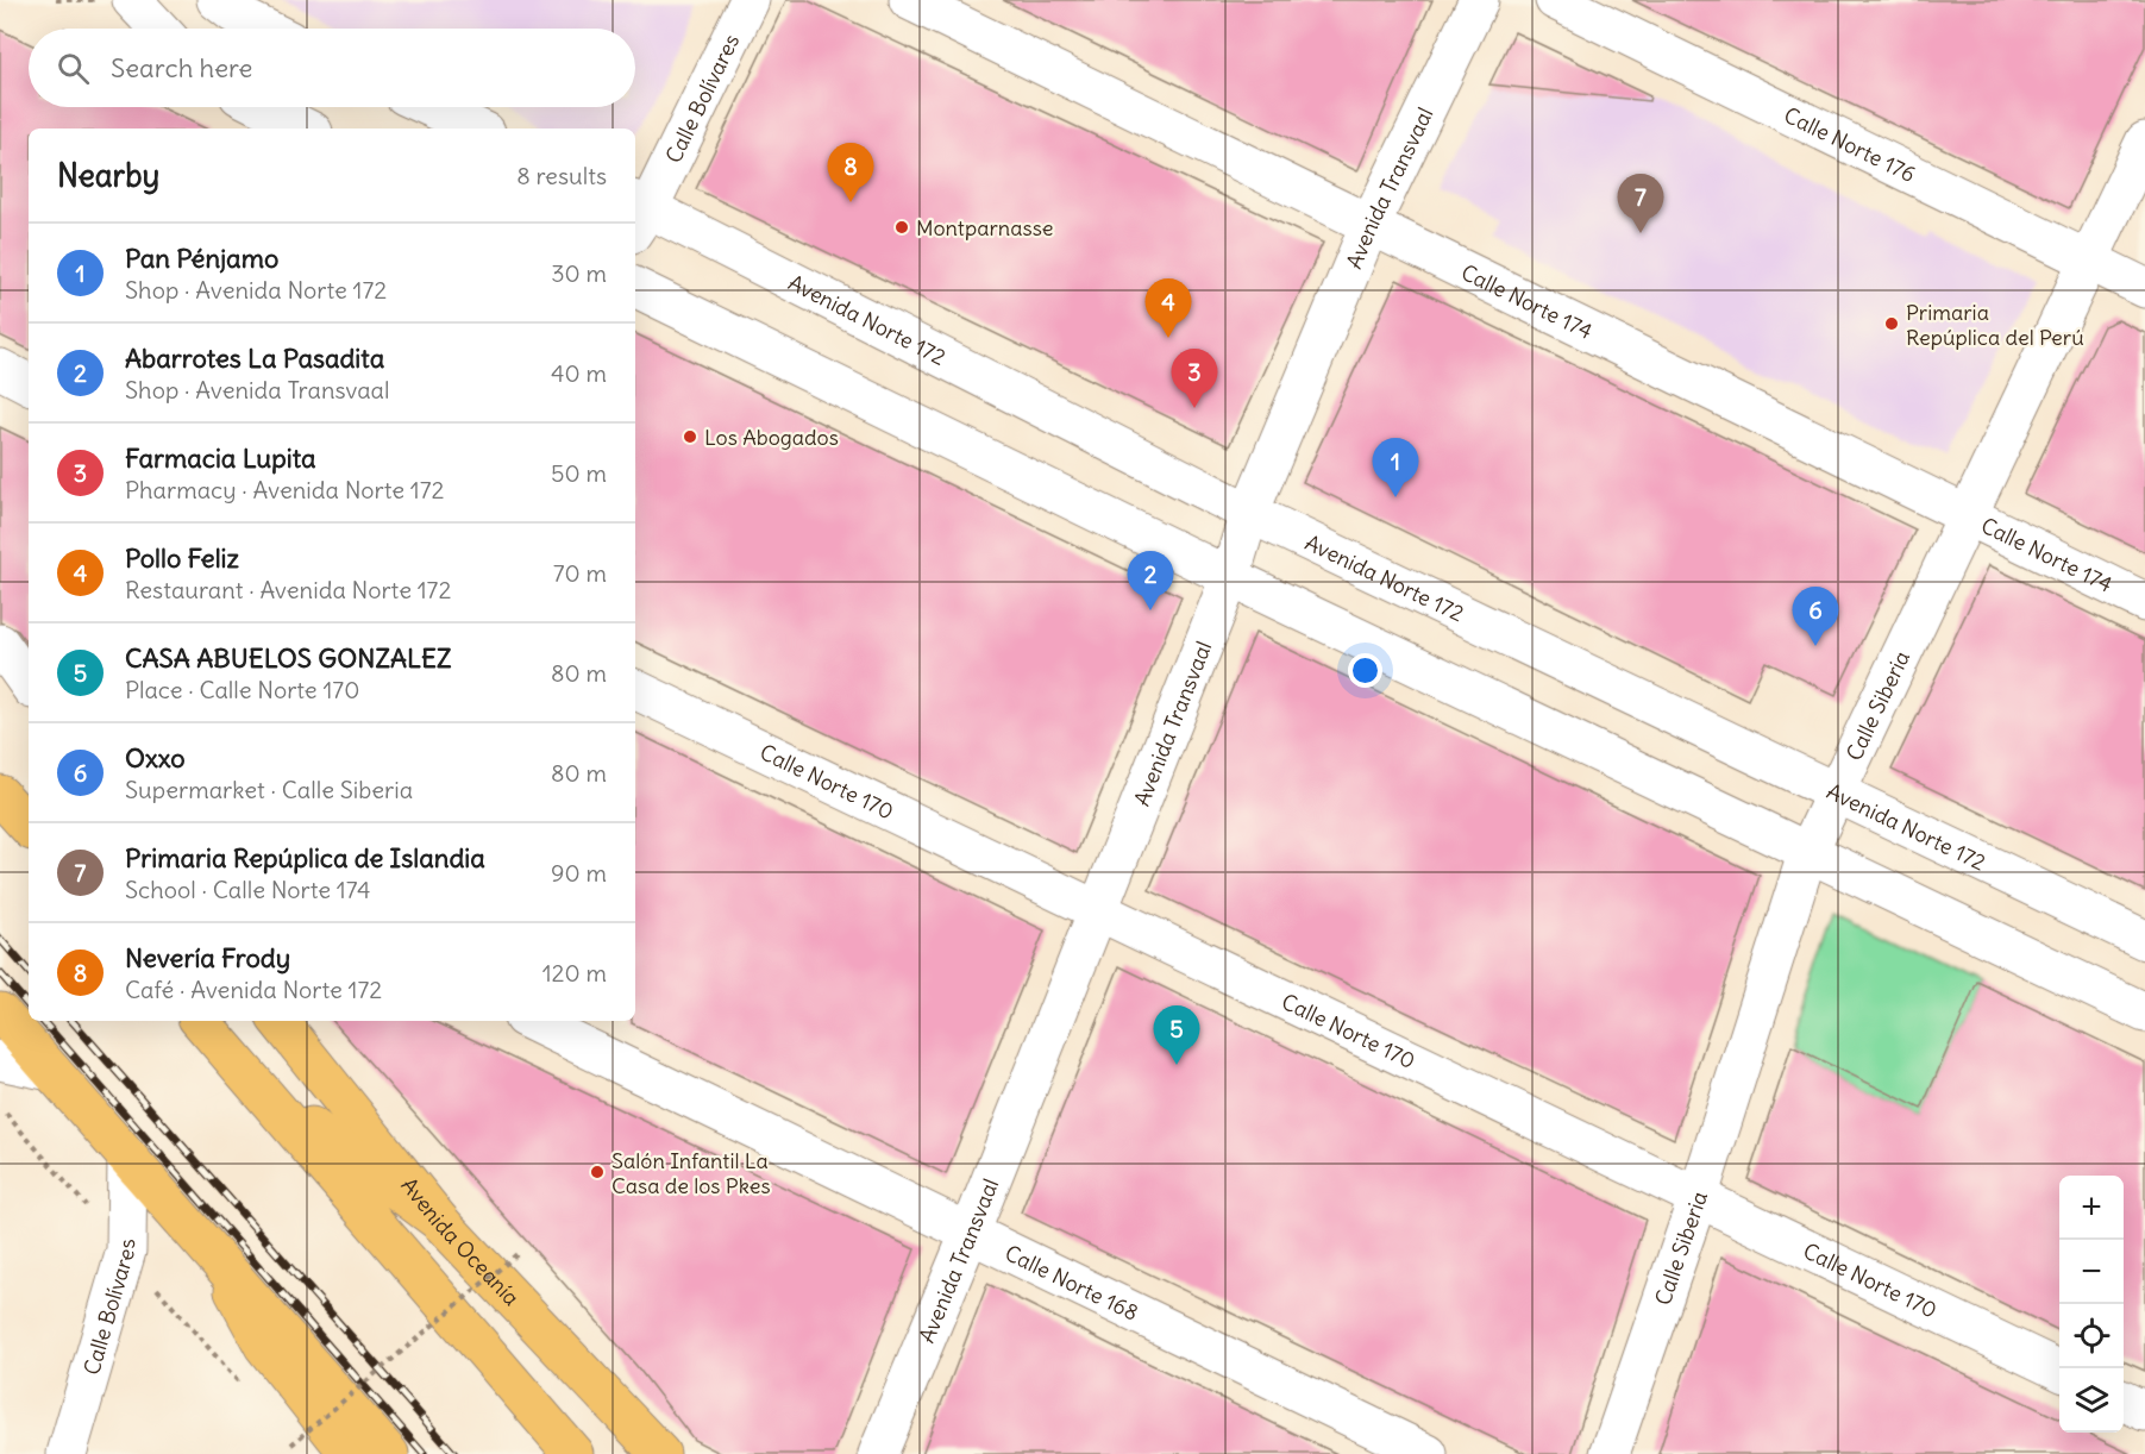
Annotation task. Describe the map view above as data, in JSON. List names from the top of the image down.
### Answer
{
  "streets": {
    "main road": ["Avenida Oceanía"],
    "street": [
      "Calle Bolívares",
      "Calle Norte 176",
      "Avenida Transvaal",
      "Calle Norte 174",
      "Avenida Norte 172",
      "Calle Siberia",
      "Calle Norte 170",
      "Calle Norte 168"
    ]
  },
  "crossings": [
    ["Calle Bolívares", "Avenida Norte 172"],
    ["Calle Norte 176", "Calle Siberia"],
    ["Avenida Transvaal", "Calle Norte 174"],
    ["Avenida Transvaal", "Avenida Norte 172"],
    ["Avenida Transvaal", "Calle Norte 170"],
    ["Avenida Transvaal", "Calle Norte 168"],
    ["Calle Norte 174", "Calle Siberia"],
    ["Avenida Norte 172", "Calle Siberia"],
    ["Calle Siberia", "Calle Norte 170"]
  ],
  "places": [
    "Montparnasse",
    "Primaria Repúplica del Perú",
    "Los Abogados",
    "Salón Infantil La Casa de los Pkes"
  ],
  "page": {
    "search": "Search here",
    "heading": ["Nearby", "8 results"],
    "pins": [
      "8",
      "7",
      "4",
      "3",
      "1",
      "2",
      "6",
      "5"
    ],
    "list": [
      {
        "mark": "1",
        "name": "Pan Pénjamo",
        "note": "Shop · Avenida Norte 172",
        "value": "30 m"
      },
      {
        "mark": "2",
        "name": "Abarrotes La Pasadita",
        "note": "Shop · Avenida Transvaal",
        "value": "40 m"
      },
      {
        "mark": "3",
        "name": "Farmacia Lupita",
        "note": "Pharmacy · Avenida Norte 172",
        "value": "50 m"
      },
      {
        "mark": "4",
        "name": "Pollo Feliz",
        "note": "Restaurant · Avenida Norte 172",
        "value": "70 m"
      },
      {
        "mark": "5",
        "name": "CASA ABUELOS GONZALEZ",
        "note": "Place · Calle Norte 170",
        "value": "80 m"
      },
      {
        "mark": "6",
        "name": "Oxxo",
        "note": "Supermarket · Calle Siberia",
        "value": "80 m"
      },
      {
        "mark": "7",
        "name": "Primaria Repúplica de Islandia",
        "note": "School · Calle Norte 174",
        "value": "90 m"
      },
      {
        "mark": "8",
        "name": "Nevería Frody",
        "note": "Café · Avenida Norte 172",
        "value": "120 m"
      }
    ],
    "map_buttons": ["+", "−"]
  }
}
